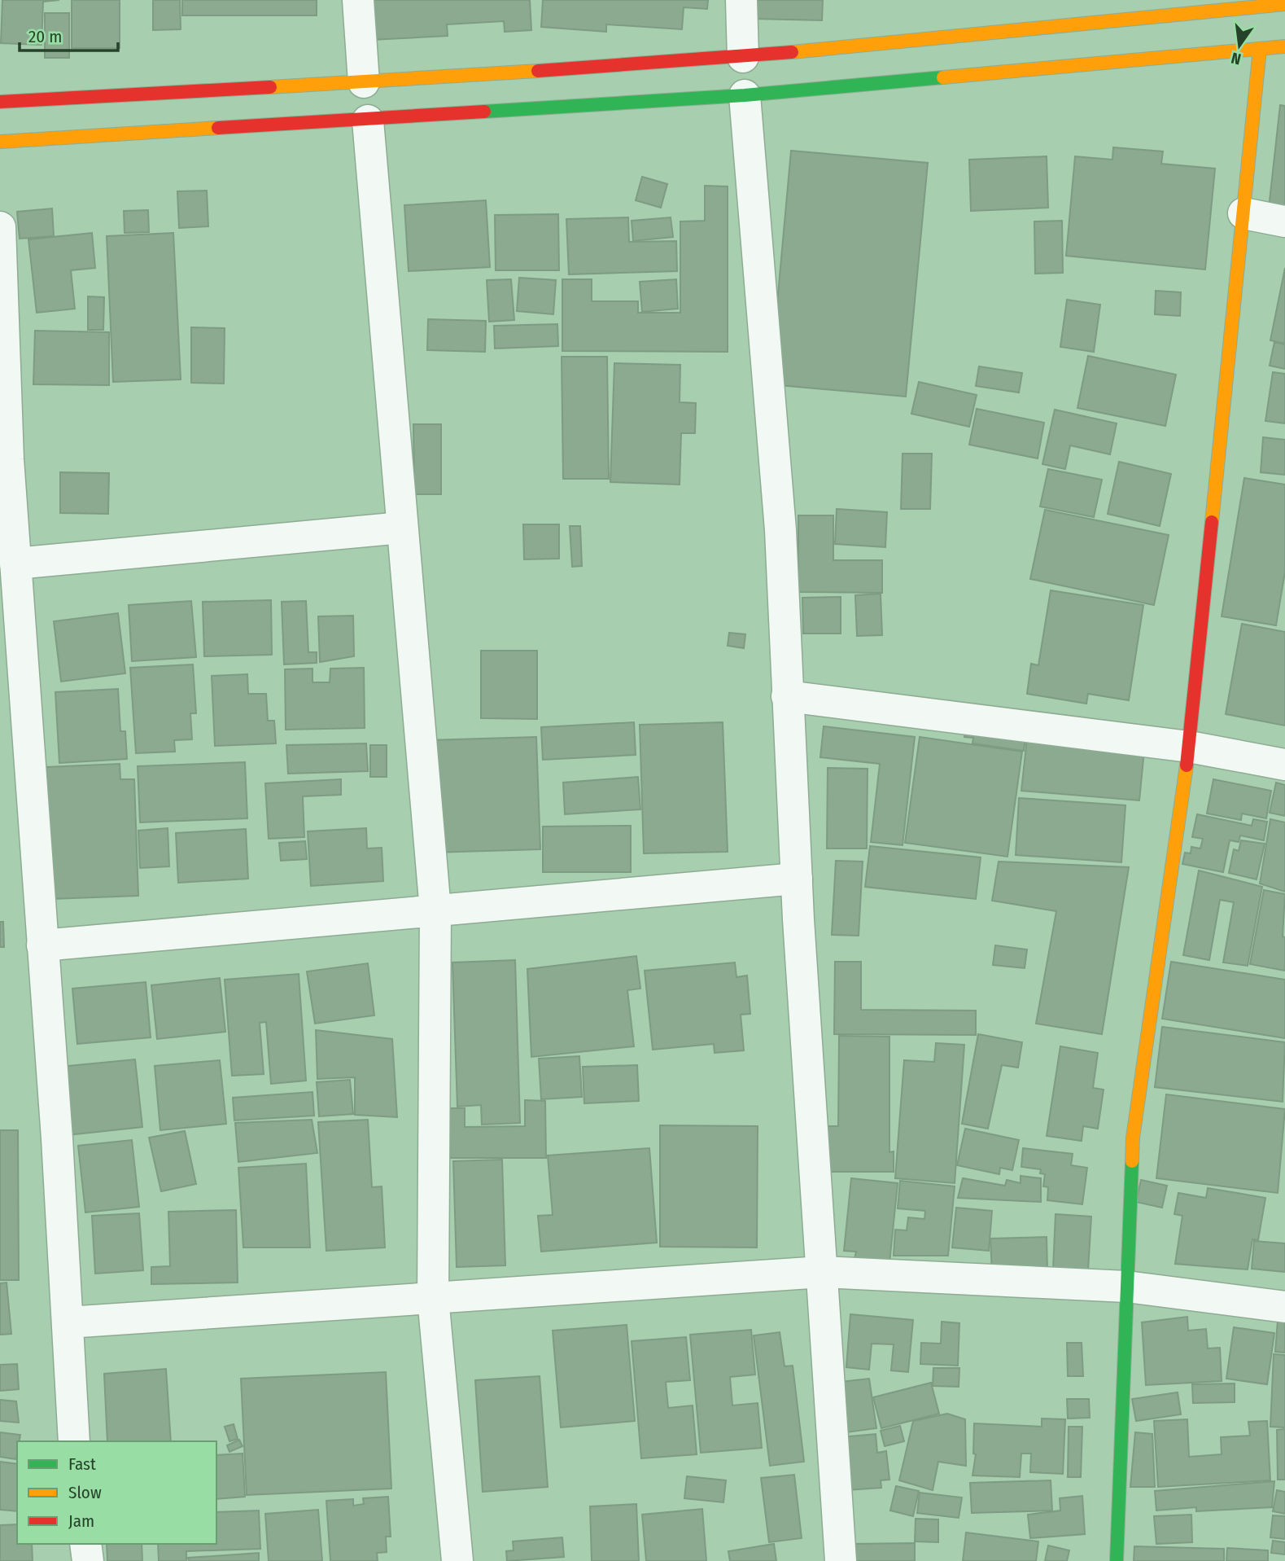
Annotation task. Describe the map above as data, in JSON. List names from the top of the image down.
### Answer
{
  "legend": ["Fast", "Slow", "Jam"],
  "scale_bar": "20 m",
  "north": "bottom"
}
